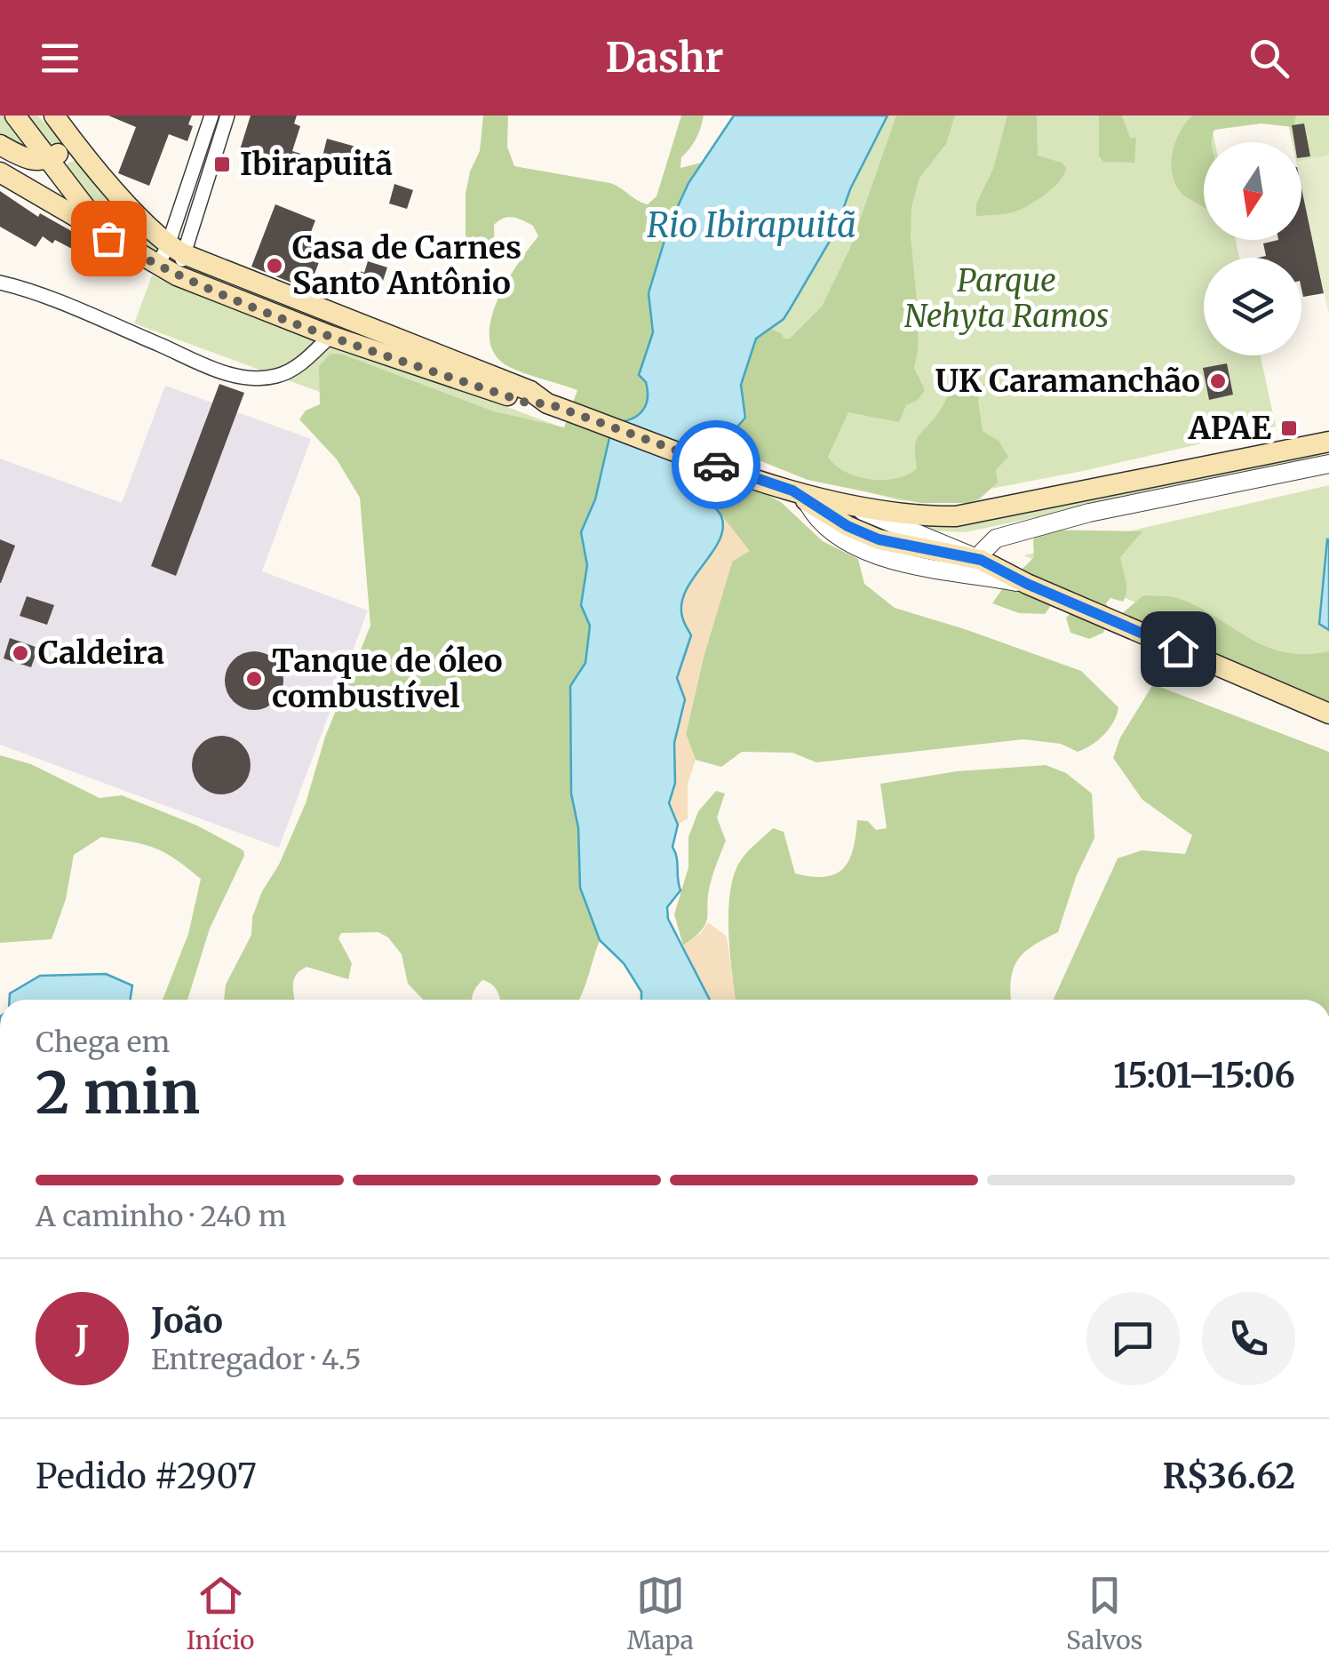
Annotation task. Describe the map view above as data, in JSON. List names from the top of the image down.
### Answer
{
  "water": ["Rio Ibirapuitã"],
  "parks": ["Parque Nehyta Ramos"],
  "places": {
    "transit": ["Ibirapuitã", "APAE"],
    "other": [
      "Casa de Carnes Santo Antônio",
      "UK Caramanchão",
      "Caldeira",
      "Tanque de óleo combustível"
    ]
  },
  "north": "bottom",
  "page": {
    "header": "Dashr",
    "heading": ["2 min", "Chega em", "15:01–15:06"],
    "panel": [
      "João",
      "Entregador · 4.5",
      "Pedido #2907",
      "R$36.62"
    ],
    "bar": "A caminho · 240 m",
    "round": "J",
    "tabs": ["Início", "Mapa", "Salvos"]
  }
}
